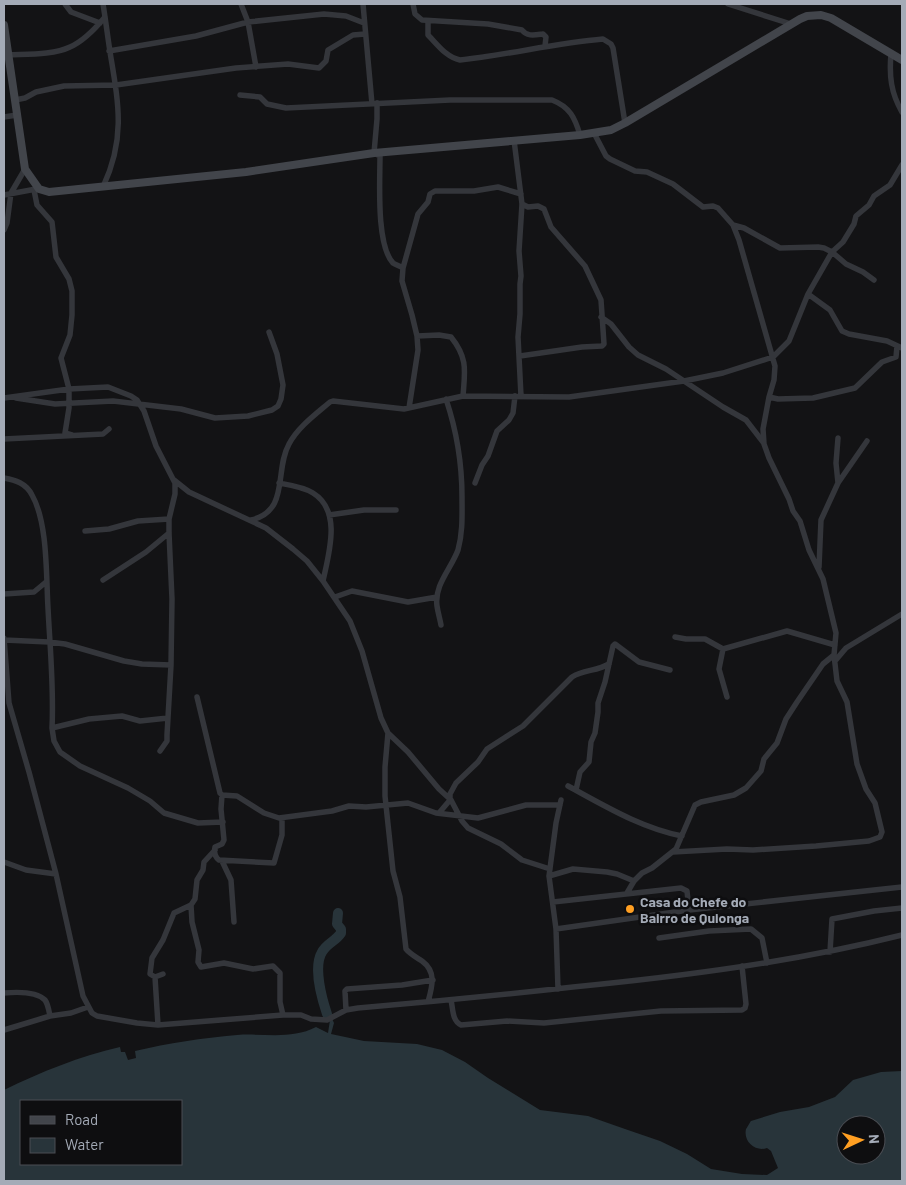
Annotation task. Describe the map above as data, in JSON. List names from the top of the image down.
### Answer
{
  "places": ["Casa do Chefe do Bairro de Quionga"],
  "legend": ["Road", "Water"],
  "north": "right"
}
